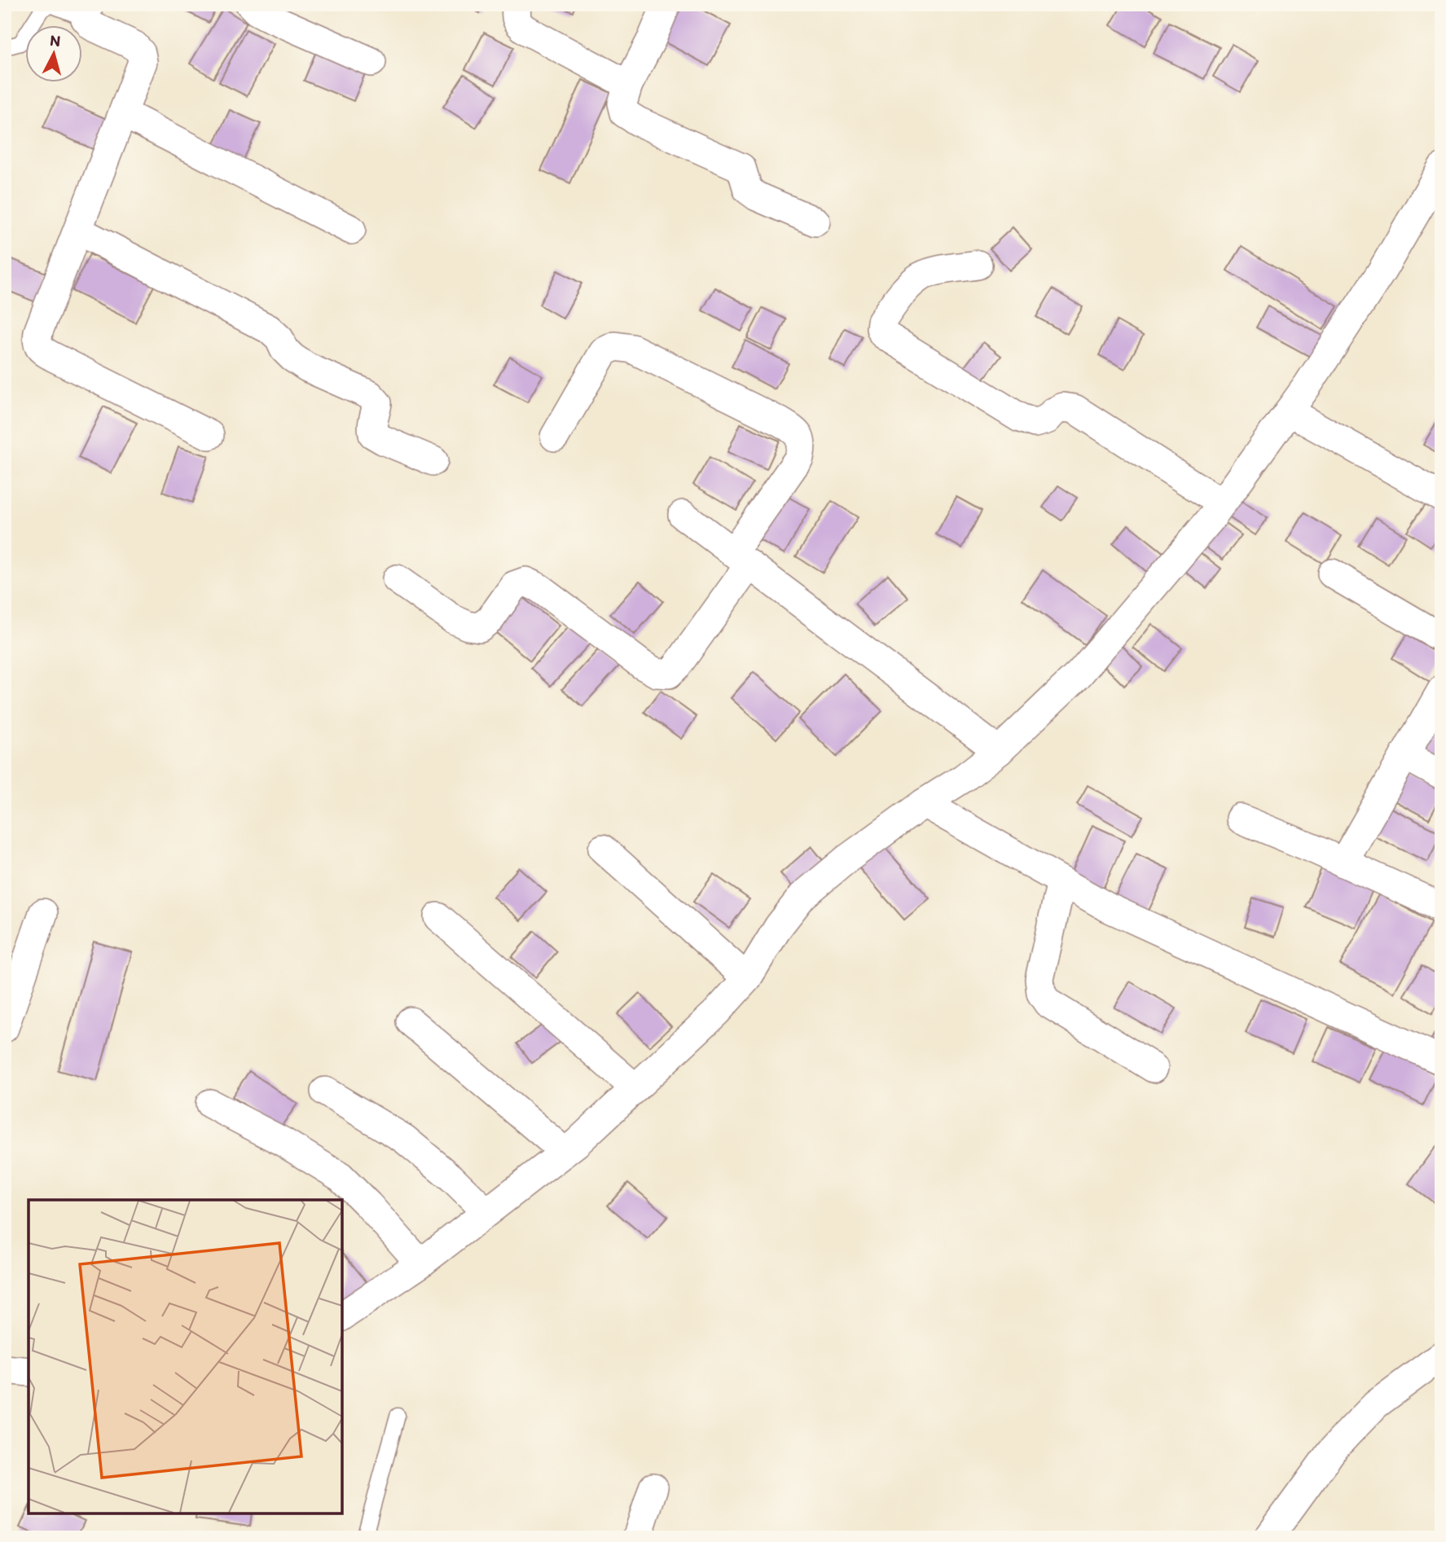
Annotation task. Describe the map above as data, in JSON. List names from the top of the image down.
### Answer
{
  "north": "top"
}
